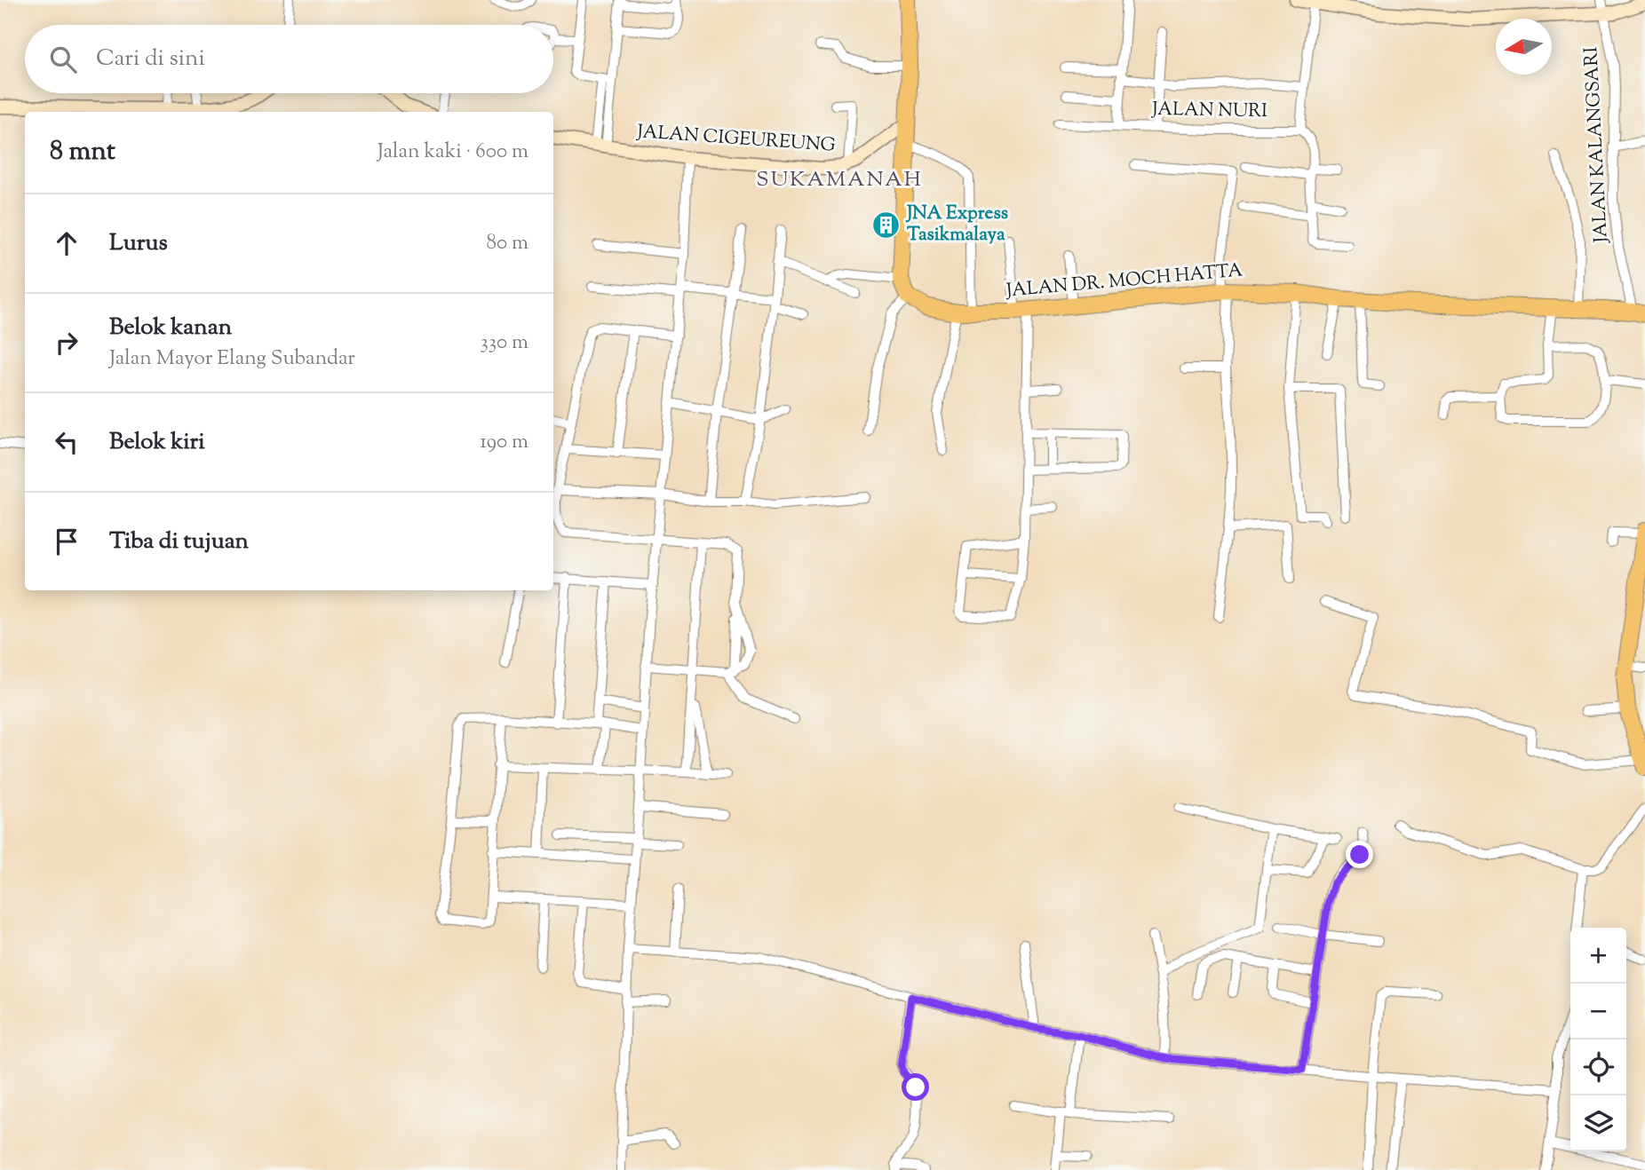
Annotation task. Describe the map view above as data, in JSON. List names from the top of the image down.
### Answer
{
  "streets": {
    "highway": ["JALAN DR. MOCH HATTA"],
    "street": ["JALAN NURI", "JALAN CIGEUREUNG", "JALAN KALANGSARI"]
  },
  "crossings": [
    ["JALAN KALANGSARI", "JALAN DR. MOCH HATTA"]
  ],
  "districts": ["SUKAMANAH"],
  "places": {
    "building": ["JNA Express Tasikmalaya"]
  },
  "north": "left",
  "page": {
    "search": "Cari di sini",
    "heading": ["8 mnt", "Jalan kaki · 600 m"],
    "list": [
      ["Lurus", "80 m"],
      ["Belok kanan", "Jalan Mayor Elang Subandar", "330 m"],
      ["Belok kiri", "190 m"],
      "Tiba di tujuan"
    ],
    "map_buttons": ["+", "−"]
  }
}
